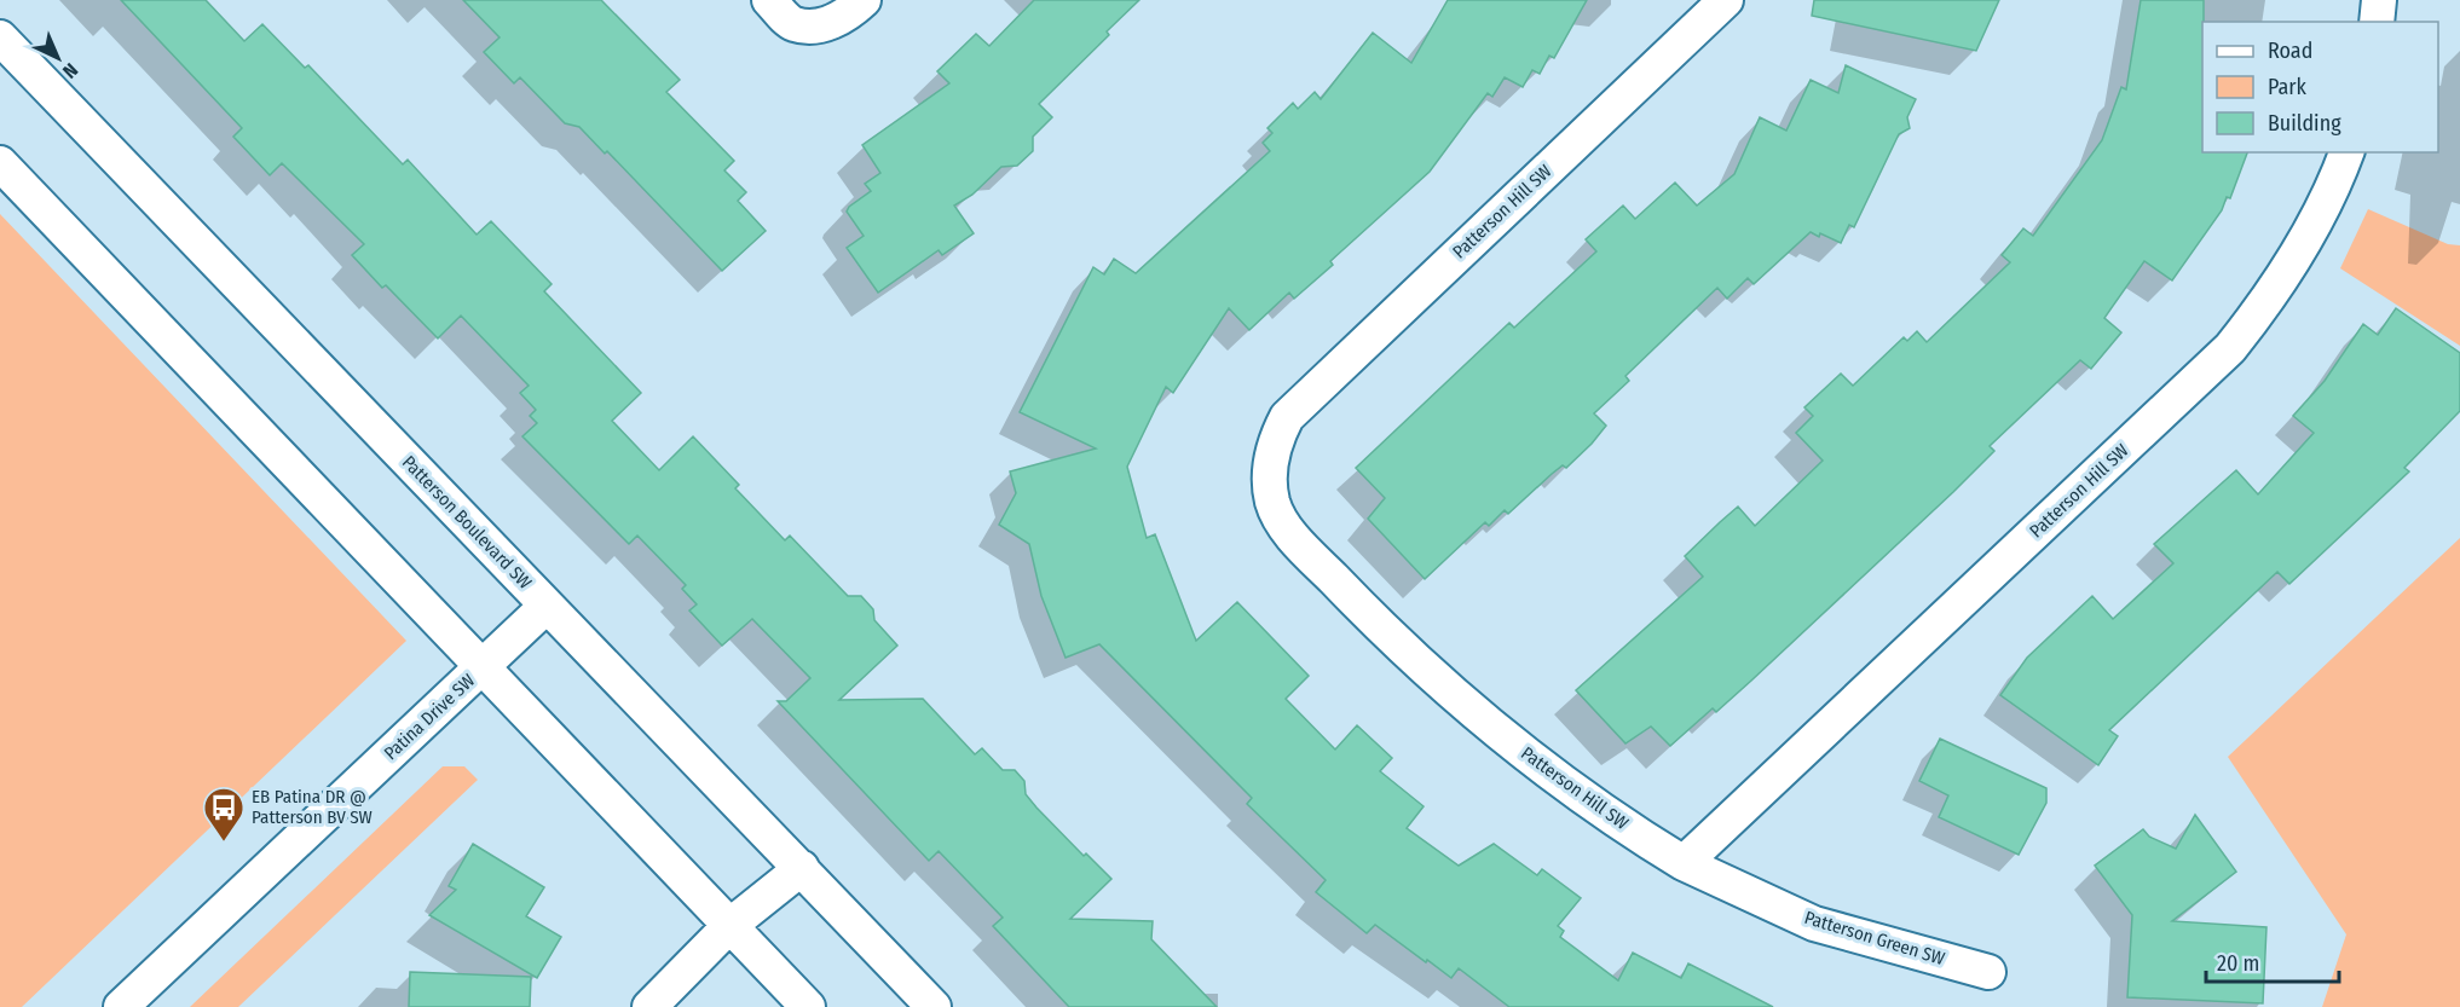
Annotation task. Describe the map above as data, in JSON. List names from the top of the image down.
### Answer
{
  "streets": {
    "street": [
      "Patterson Hill SW",
      "Patterson Boulevard SW",
      "Patina Drive SW",
      "Patterson Green SW"
    ]
  },
  "crossings": [
    ["Patterson Hill SW", "Patterson Green SW"],
    ["Patterson Boulevard SW", "Patina Drive SW"]
  ],
  "places": {
    "bus stop": ["EB Patina DR @ Patterson BV SW"]
  },
  "legend": ["Road", "Park", "Building"],
  "scale_bar": "20 m",
  "north": "bottom right"
}
